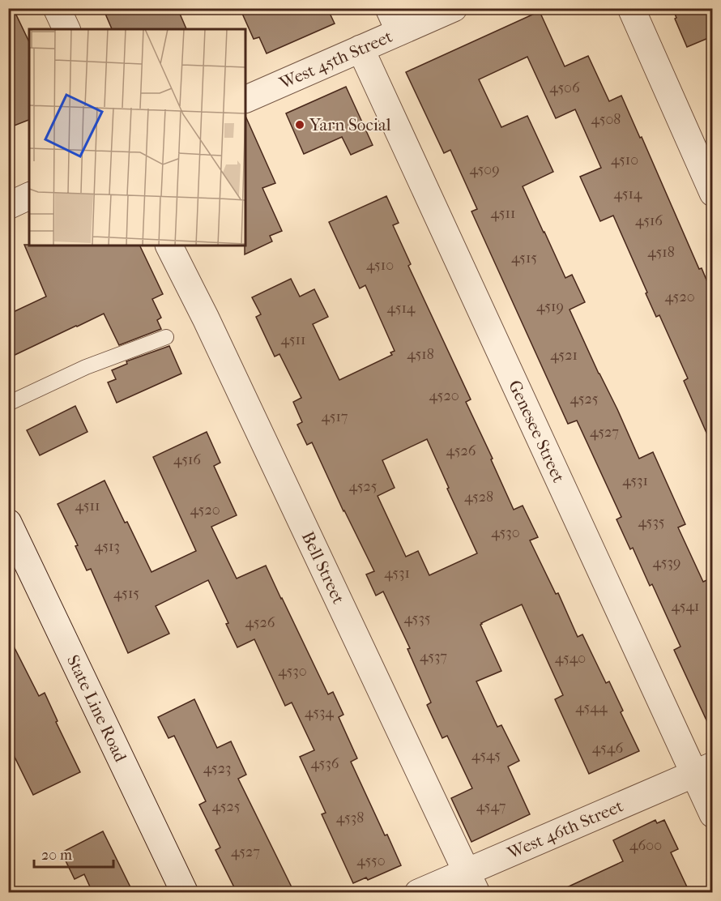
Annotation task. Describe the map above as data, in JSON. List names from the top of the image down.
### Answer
{
  "streets": {
    "street": [
      "West 45th Street",
      "Genesee Street",
      "Bell Street",
      "State Line Road",
      "West 46th Street"
    ]
  },
  "crossings": [
    ["West 45th Street", "Genesee Street"],
    ["Genesee Street", "West 46th Street"],
    ["Bell Street", "West 46th Street"]
  ],
  "places": ["Yarn Social"],
  "house_numbers": [
    "4506",
    "4508",
    "4510",
    "4509",
    "4514",
    "4511",
    "4516",
    "4518",
    "4515",
    "4510",
    "4520",
    "4519",
    "4514",
    "4511",
    "4518",
    "4521",
    "4520",
    "4525",
    "4517",
    "4527",
    "4526",
    "4516",
    "4531",
    "4525",
    "4528",
    "4511",
    "4520",
    "4535",
    "4530",
    "4513",
    "4539",
    "4531",
    "4515",
    "4541",
    "4535",
    "4526",
    "4537",
    "4540",
    "4530",
    "4544",
    "4534",
    "4546",
    "4545",
    "4536",
    "4523",
    "4525",
    "4547",
    "4538",
    "4600",
    "4527",
    "4550"
  ],
  "scale_bar": "20 m"
}
